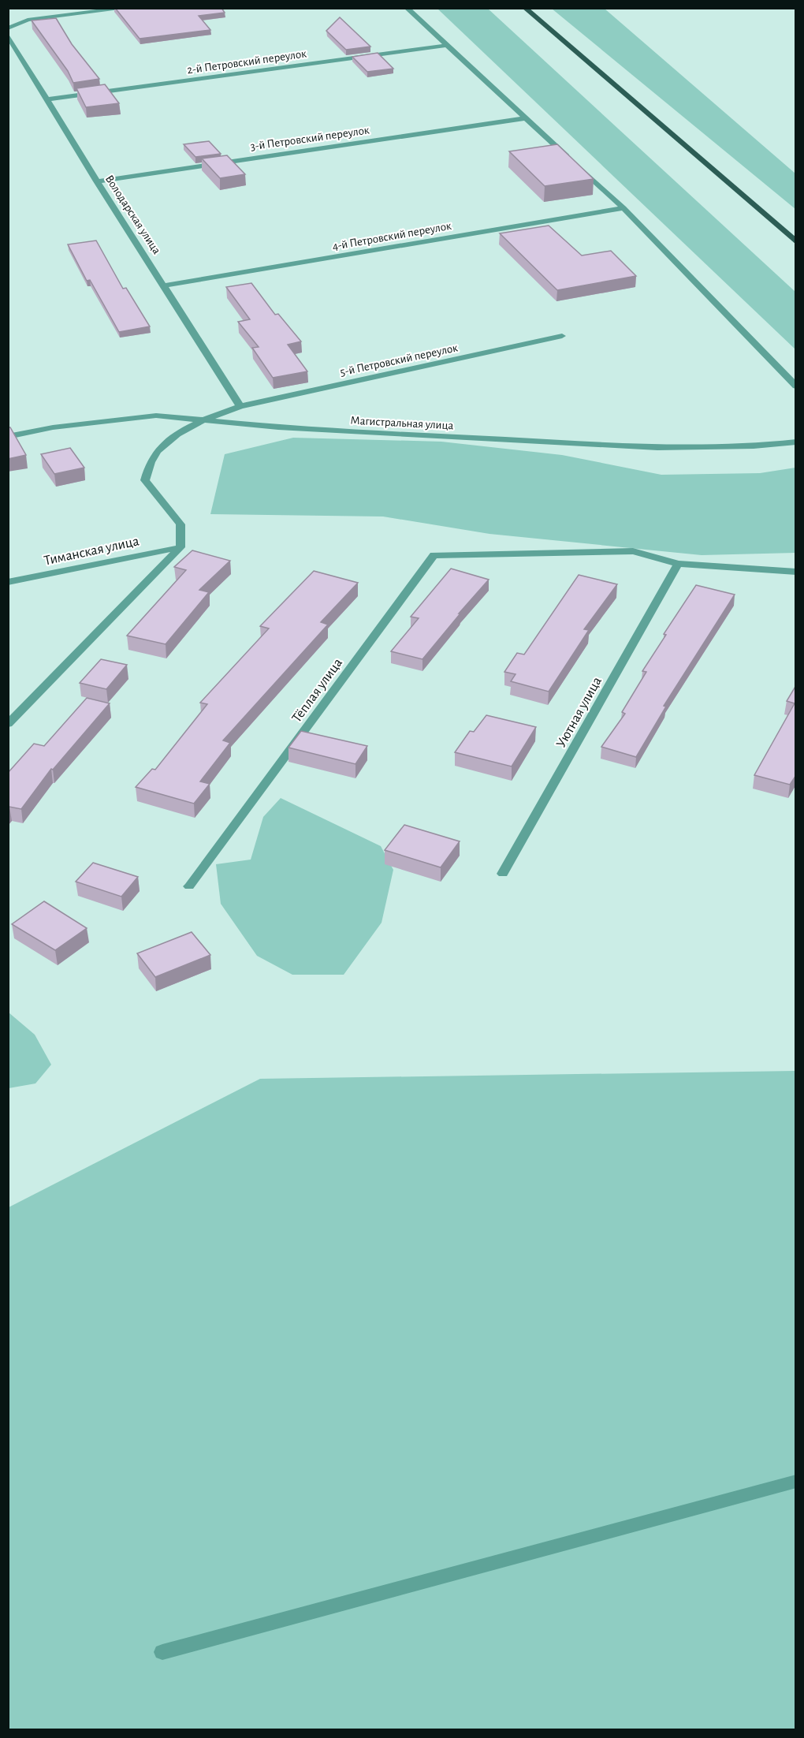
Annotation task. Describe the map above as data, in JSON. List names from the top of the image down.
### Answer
{
  "streets": {
    "street": [
      "2-й Петровский переулок",
      "3-й Петровский переулок",
      "Володарская улица",
      "4-й Петровский переулок",
      "5-й Петровский переулок",
      "Магистральная улица",
      "Тиманская улица",
      "Тёплая улица",
      "Уютная улица"
    ]
  },
  "crossings": [
    ["2-й Петровский переулок", "Володарская улица"],
    ["3-й Петровский переулок", "Володарская улица"],
    ["Володарская улица", "4-й Петровский переулок"],
    ["Володарская улица", "5-й Петровский переулок"],
    ["5-й Петровский переулок", "Магистральная улица"],
    ["Тёплая улица", "Уютная улица"]
  ]
}
